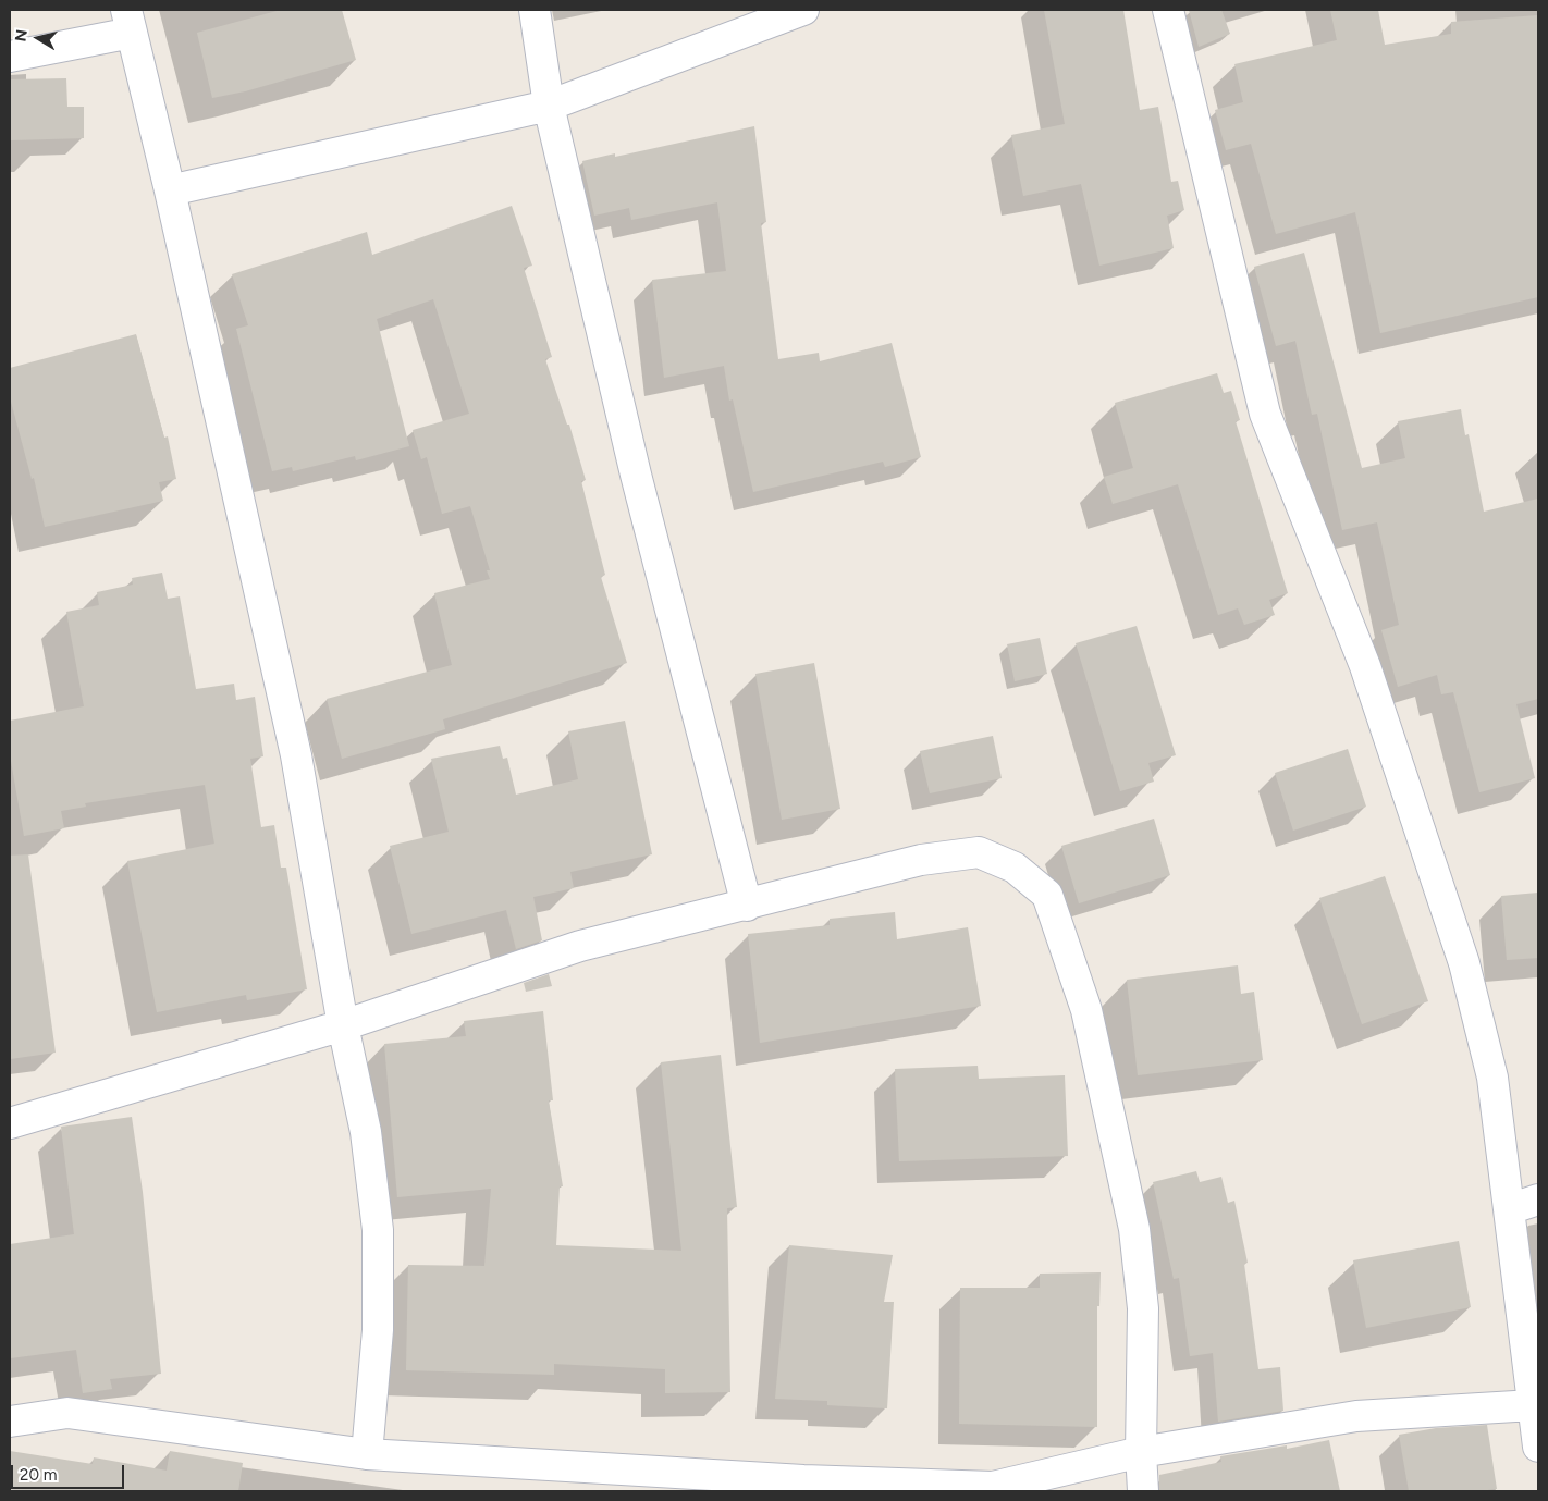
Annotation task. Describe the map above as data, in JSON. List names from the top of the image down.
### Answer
{
  "scale_bar": "20 m",
  "north": "left"
}
